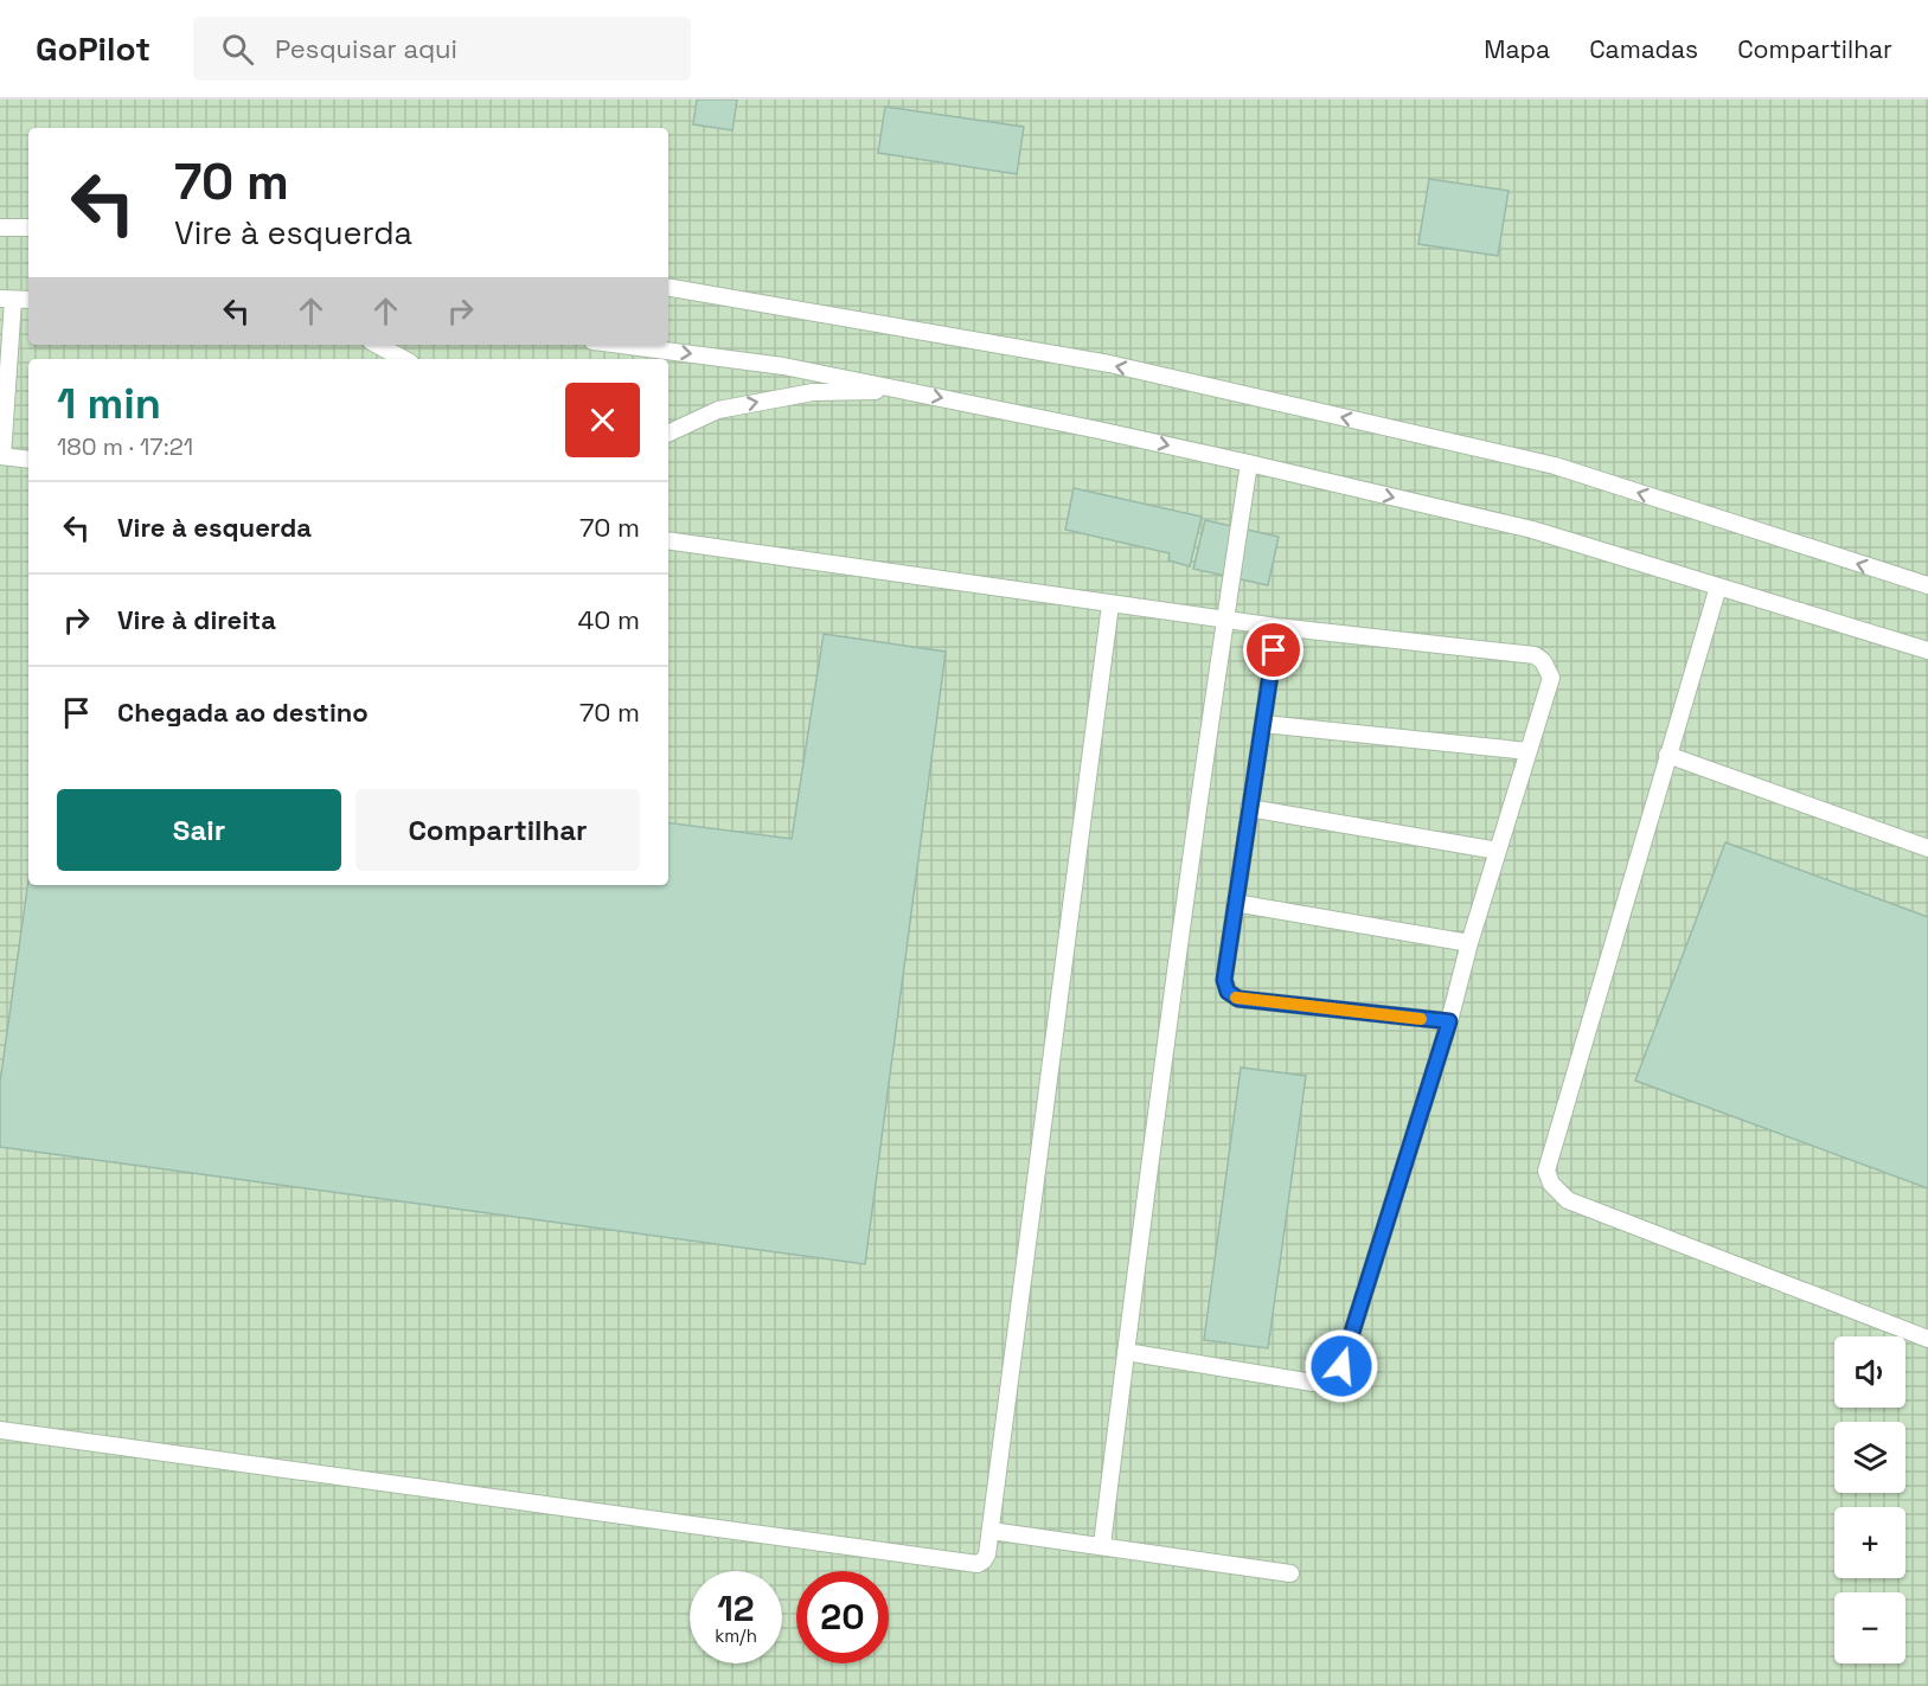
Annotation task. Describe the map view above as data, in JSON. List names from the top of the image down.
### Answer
{
  "page": {
    "header": "GoPilot",
    "search": "Pesquisar aqui",
    "nav": ["Mapa", "Camadas", "Compartilhar"],
    "turn": ["70 m", "Vire à esquerda"],
    "heading": ["1 min", "180 m · 17:21"],
    "list": [
      {
        "name": "Vire à esquerda",
        "value": "70 m"
      },
      {
        "name": "Vire à direita",
        "value": "40 m"
      },
      {
        "name": "Chegada ao destino",
        "value": "70 m"
      }
    ],
    "buttons": ["Sair", "Compartilhar"],
    "map_buttons": ["+", "−"],
    "speed": "12 km/h",
    "limit": "20"
  }
}
